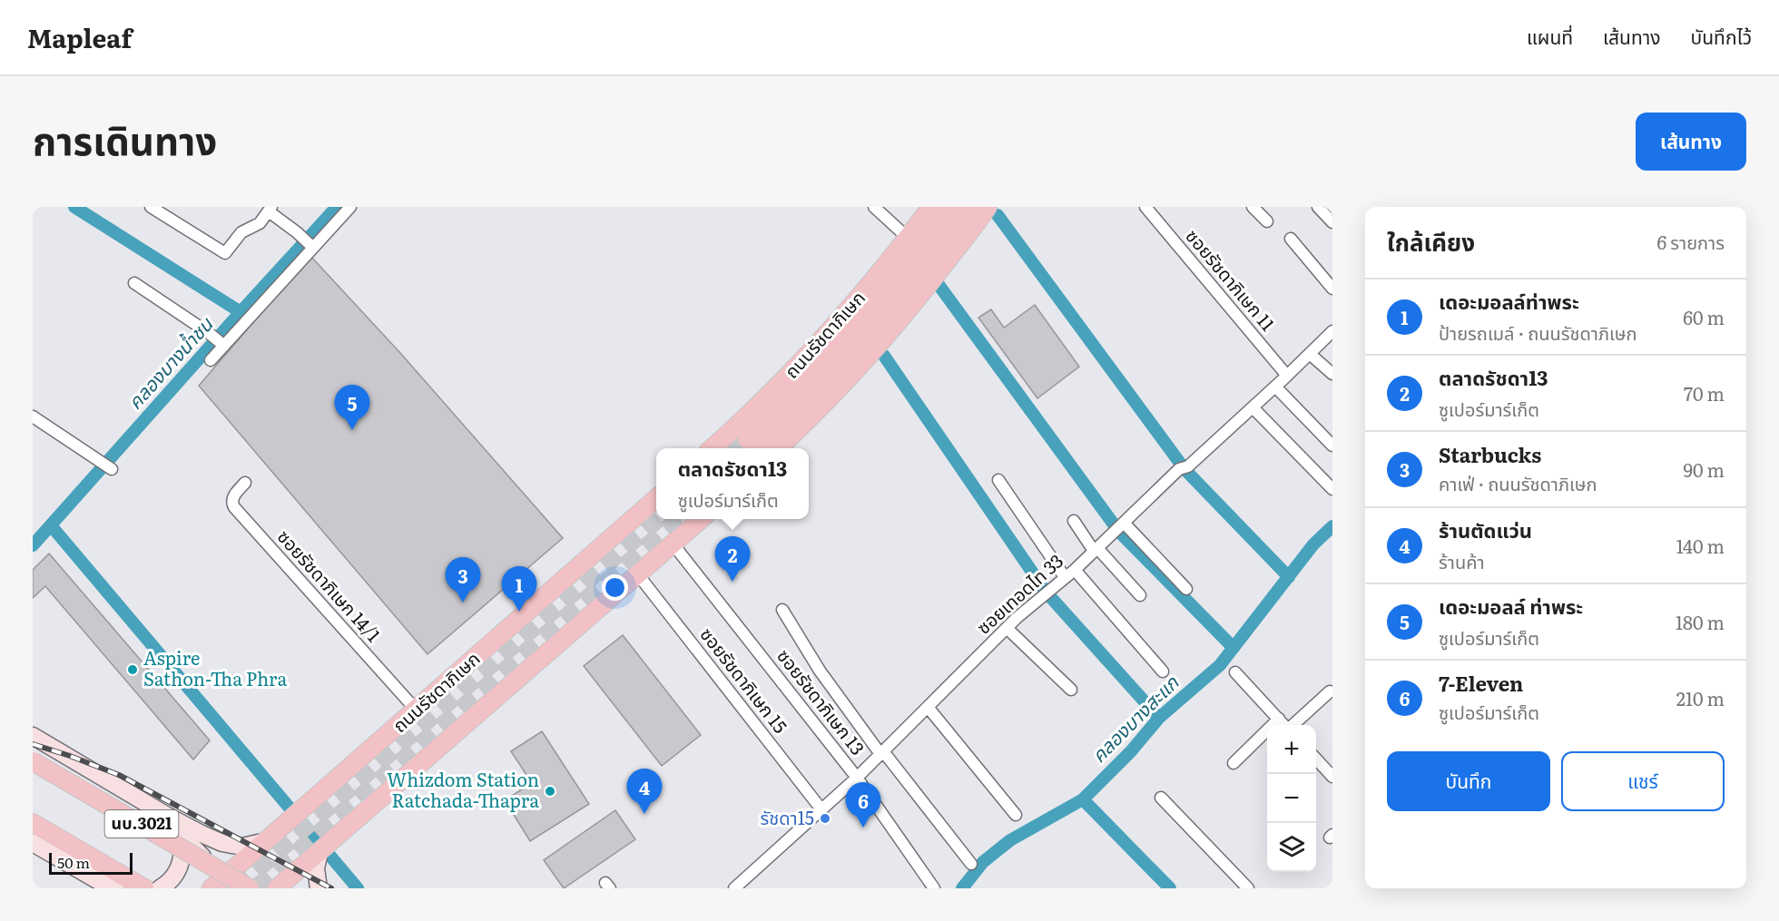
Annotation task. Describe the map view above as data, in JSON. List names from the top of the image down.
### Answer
{
  "streets": {
    "main road": ["ถนนรัชดาภิเษก", "นบ.3021"],
    "street": [
      "ซอยรัชดาภิเษก 11",
      "ซอยรัชดาภิเษก 14/1",
      "ซอยเทอดไท 33",
      "ซอยรัชดาภิเษก 15",
      "ซอยรัชดาภิเษก 13"
    ]
  },
  "crossings": [
    ["ซอยรัชดาภิเษก 11", "ซอยเทอดไท 33"],
    ["ถนนรัชดาภิเษก", "ซอยรัชดาภิเษก 14/1"],
    ["ถนนรัชดาภิเษก", "นบ.3021"],
    ["ซอยเทอดไท 33", "ซอยรัชดาภิเษก 15"],
    ["ซอยเทอดไท 33", "ซอยรัชดาภิเษก 13"]
  ],
  "water": ["คลองบางน้ำชน", "คลองบางสะแก"],
  "places": ["Aspire Sathon-Tha Phra", "Whizdom Station Ratchada-Thapra", "รัชดา15"],
  "scale_bar": "50 m",
  "page": {
    "header": "Mapleaf",
    "nav": ["แผนที่", "เส้นทาง", "บันทึกไว้"],
    "title": "การเดินทาง",
    "buttons": [
      "เส้นทาง",
      ["บันทึก", "แชร์"]
    ],
    "heading": ["ใกล้เคียง", "6 รายการ"],
    "list": [
      {
        "mark": "1",
        "name": "เดอะมอลล์ท่าพระ",
        "note": "ป้ายรถเมล์ · ถนนรัชดาภิเษก",
        "value": "60 m"
      },
      {
        "mark": "2",
        "name": "ตลาดรัชดา13",
        "note": "ซูเปอร์มาร์เก็ต",
        "value": "70 m"
      },
      {
        "mark": "3",
        "name": "Starbucks",
        "note": "คาเฟ่ · ถนนรัชดาภิเษก",
        "value": "90 m"
      },
      {
        "mark": "4",
        "name": "ร้านตัดแว่น",
        "note": "ร้านค้า",
        "value": "140 m"
      },
      {
        "mark": "5",
        "name": "เดอะมอลล์ ท่าพระ",
        "note": "ซูเปอร์มาร์เก็ต",
        "value": "180 m"
      },
      {
        "mark": "6",
        "name": "7-Eleven",
        "note": "ซูเปอร์มาร์เก็ต",
        "value": "210 m"
      }
    ],
    "pins": [
      "5",
      "2",
      "3",
      "1",
      "4",
      "6"
    ],
    "popup": ["ตลาดรัชดา13", "ซูเปอร์มาร์เก็ต"],
    "map_buttons": ["+", "−"],
    "scale": "50 m"
  }
}
